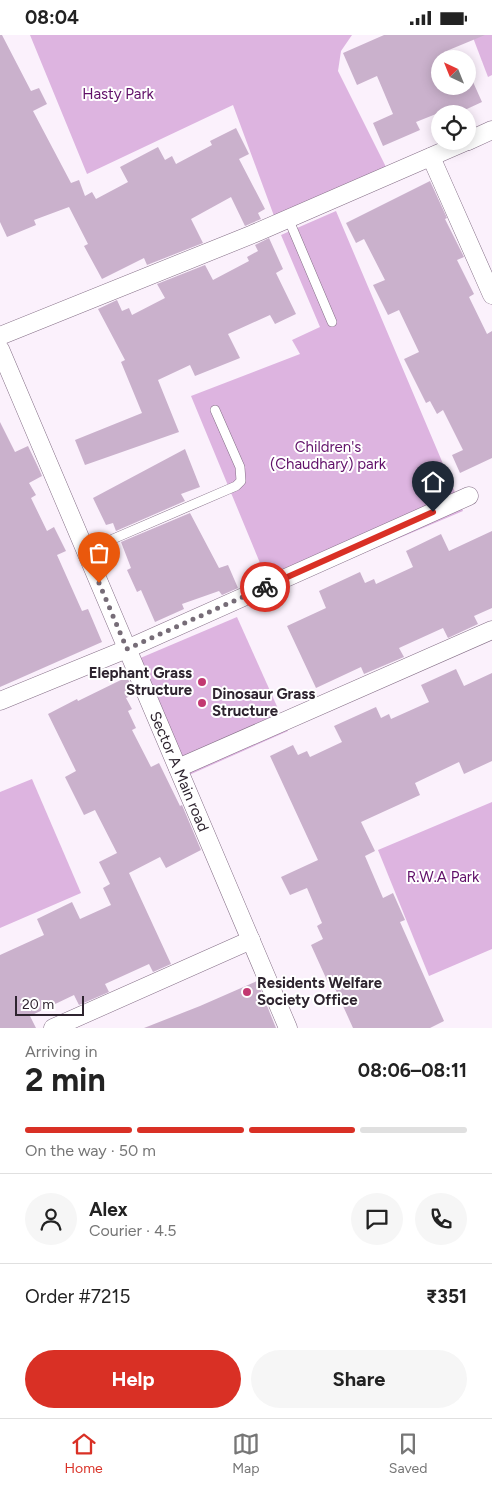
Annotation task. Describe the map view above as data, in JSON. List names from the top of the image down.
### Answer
{
  "streets": {
    "street": ["Sector A Main road"]
  },
  "parks": ["Hasty Park", "Children's (Chaudhary) park", "R.W.A Park"],
  "places": ["Elephant Grass Structure", "Dinosaur Grass Structure", "Residents Welfare Society Office"],
  "scale_bar": "20 m",
  "north": "top left",
  "page": {
    "status": "08:04",
    "scale": "20 m",
    "heading": ["2 min", "Arriving in", "08:06–08:11"],
    "panel": [
      "Alex",
      "Courier · 4.5",
      "Order #7215",
      "₹351"
    ],
    "bar": "On the way · 50 m",
    "buttons": ["Help", "Share"],
    "tabs": ["Home", "Map", "Saved"]
  }
}
